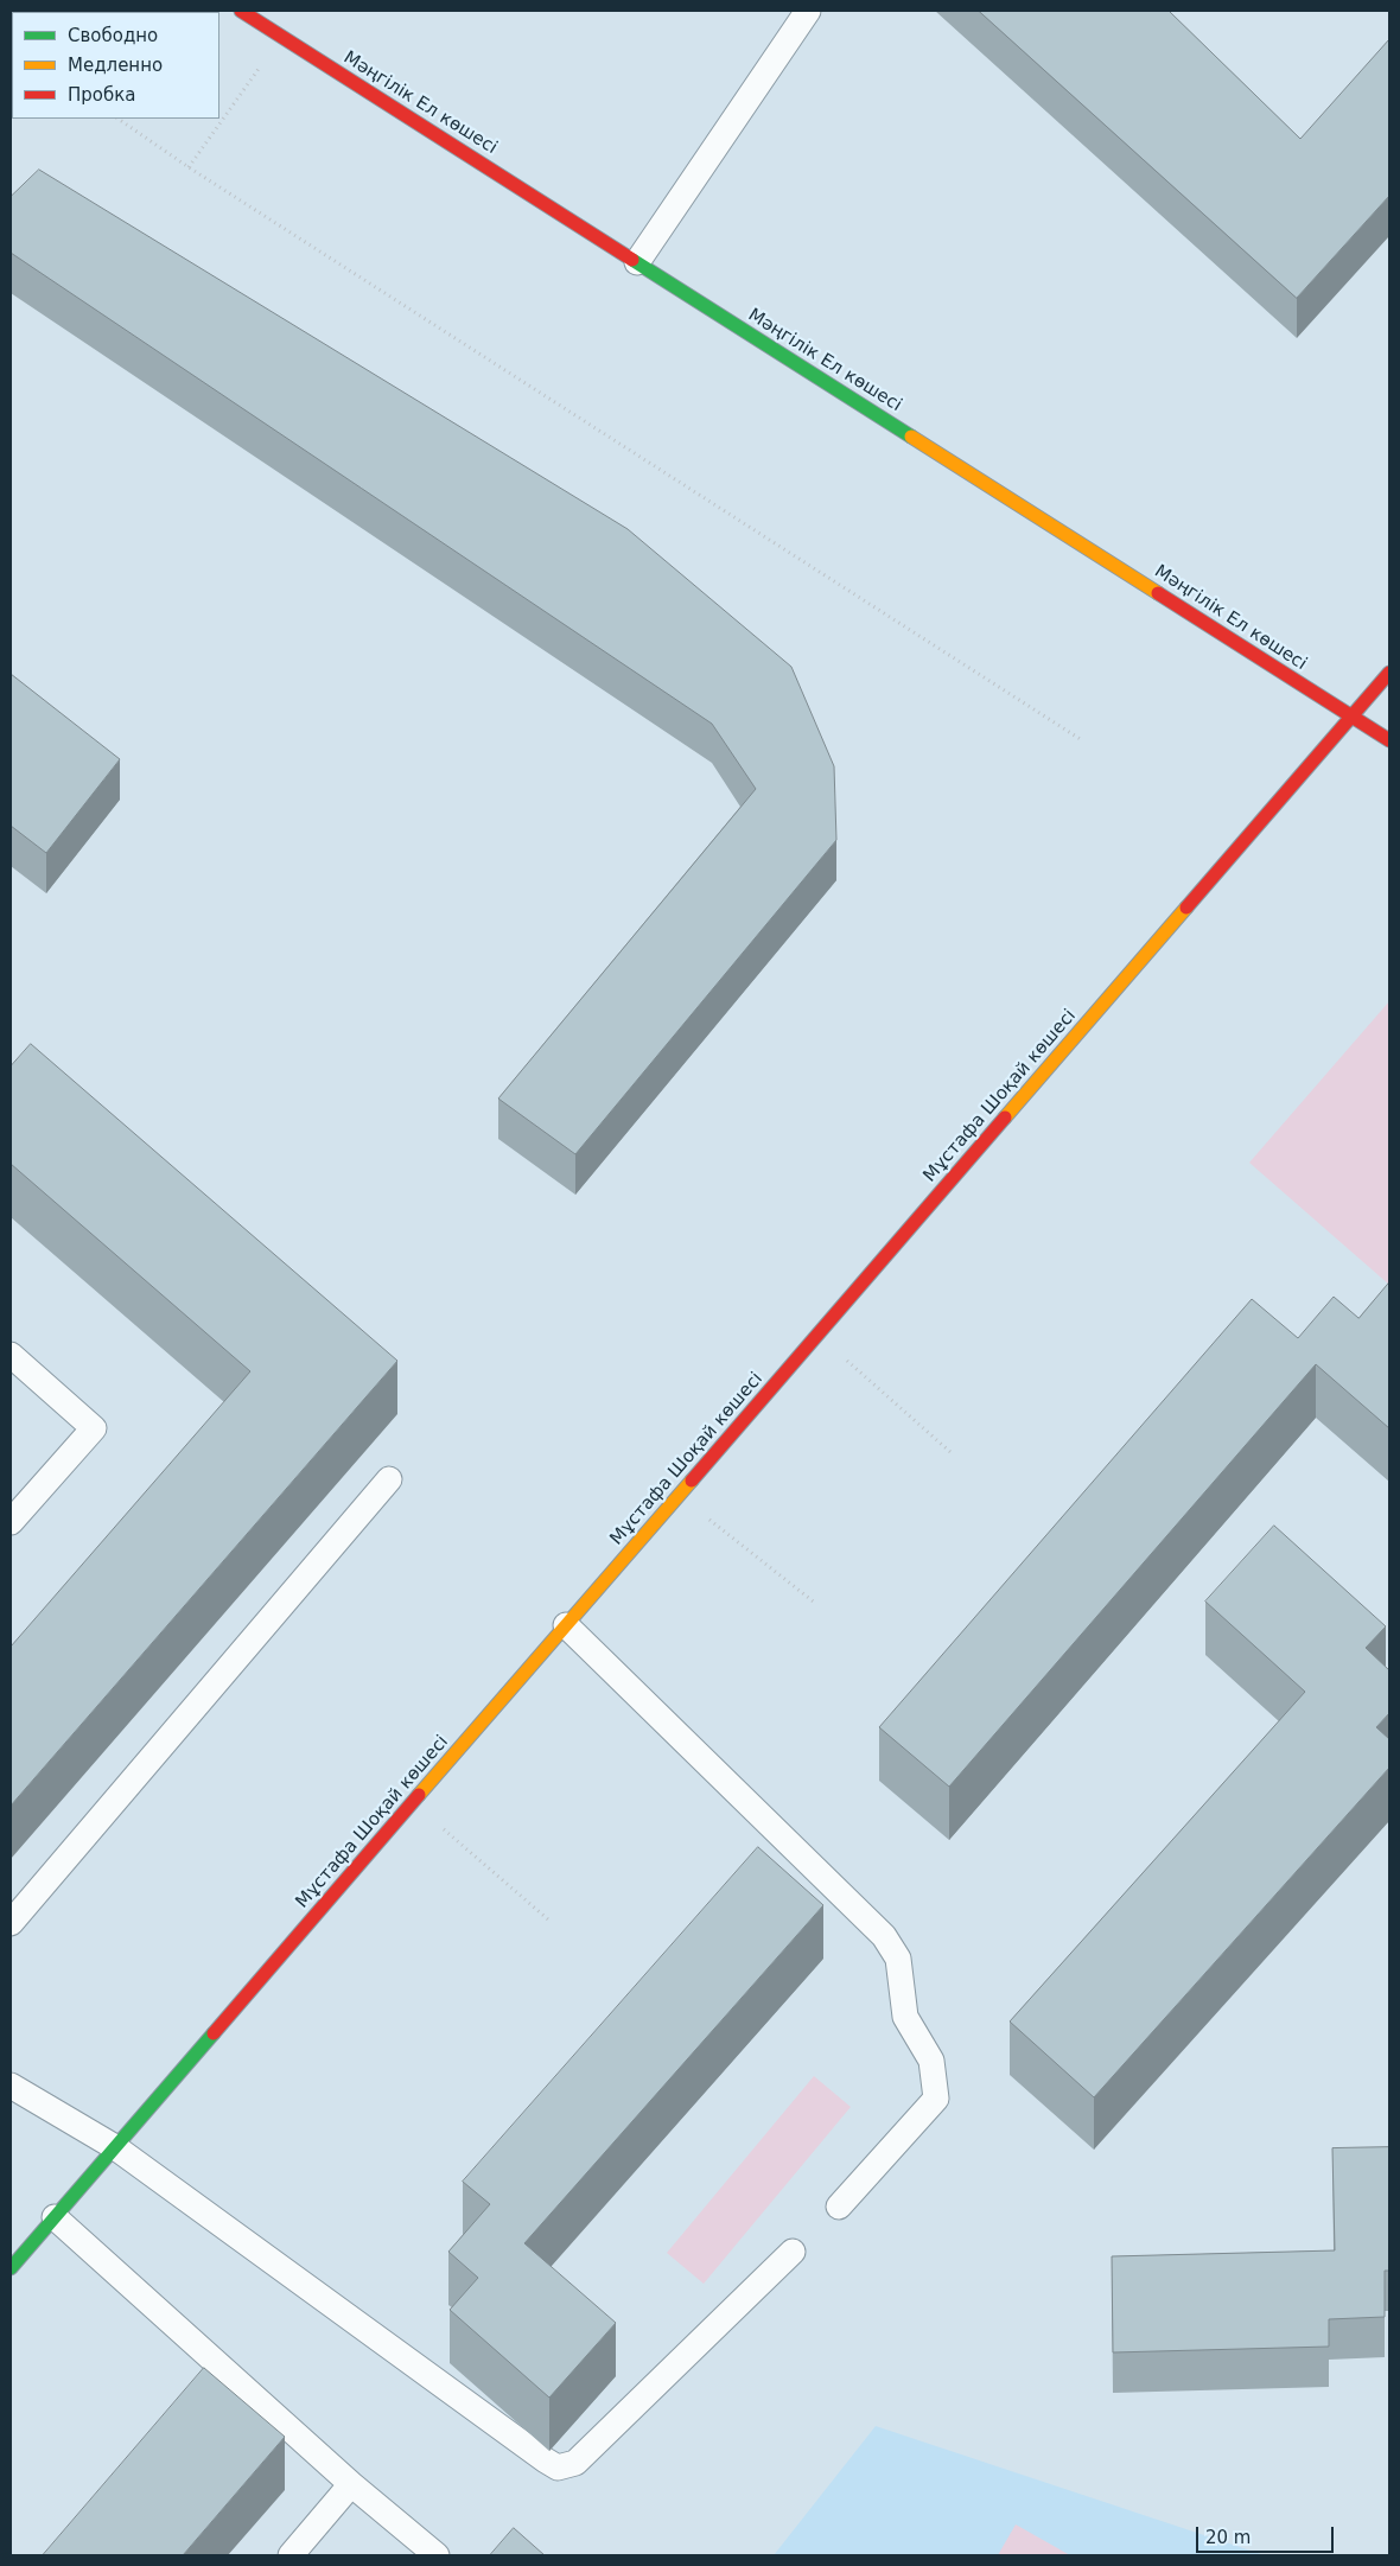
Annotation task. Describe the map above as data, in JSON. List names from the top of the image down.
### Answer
{
  "streets": {
    "street": ["Мәңгілік Ел көшесі", "Мұстафа Шоқай көшесі"]
  },
  "crossings": [
    ["Мәңгілік Ел көшесі", "Мұстафа Шоқай көшесі"]
  ],
  "legend": ["Свободно", "Медленно", "Пробка"],
  "scale_bar": "20 m"
}
